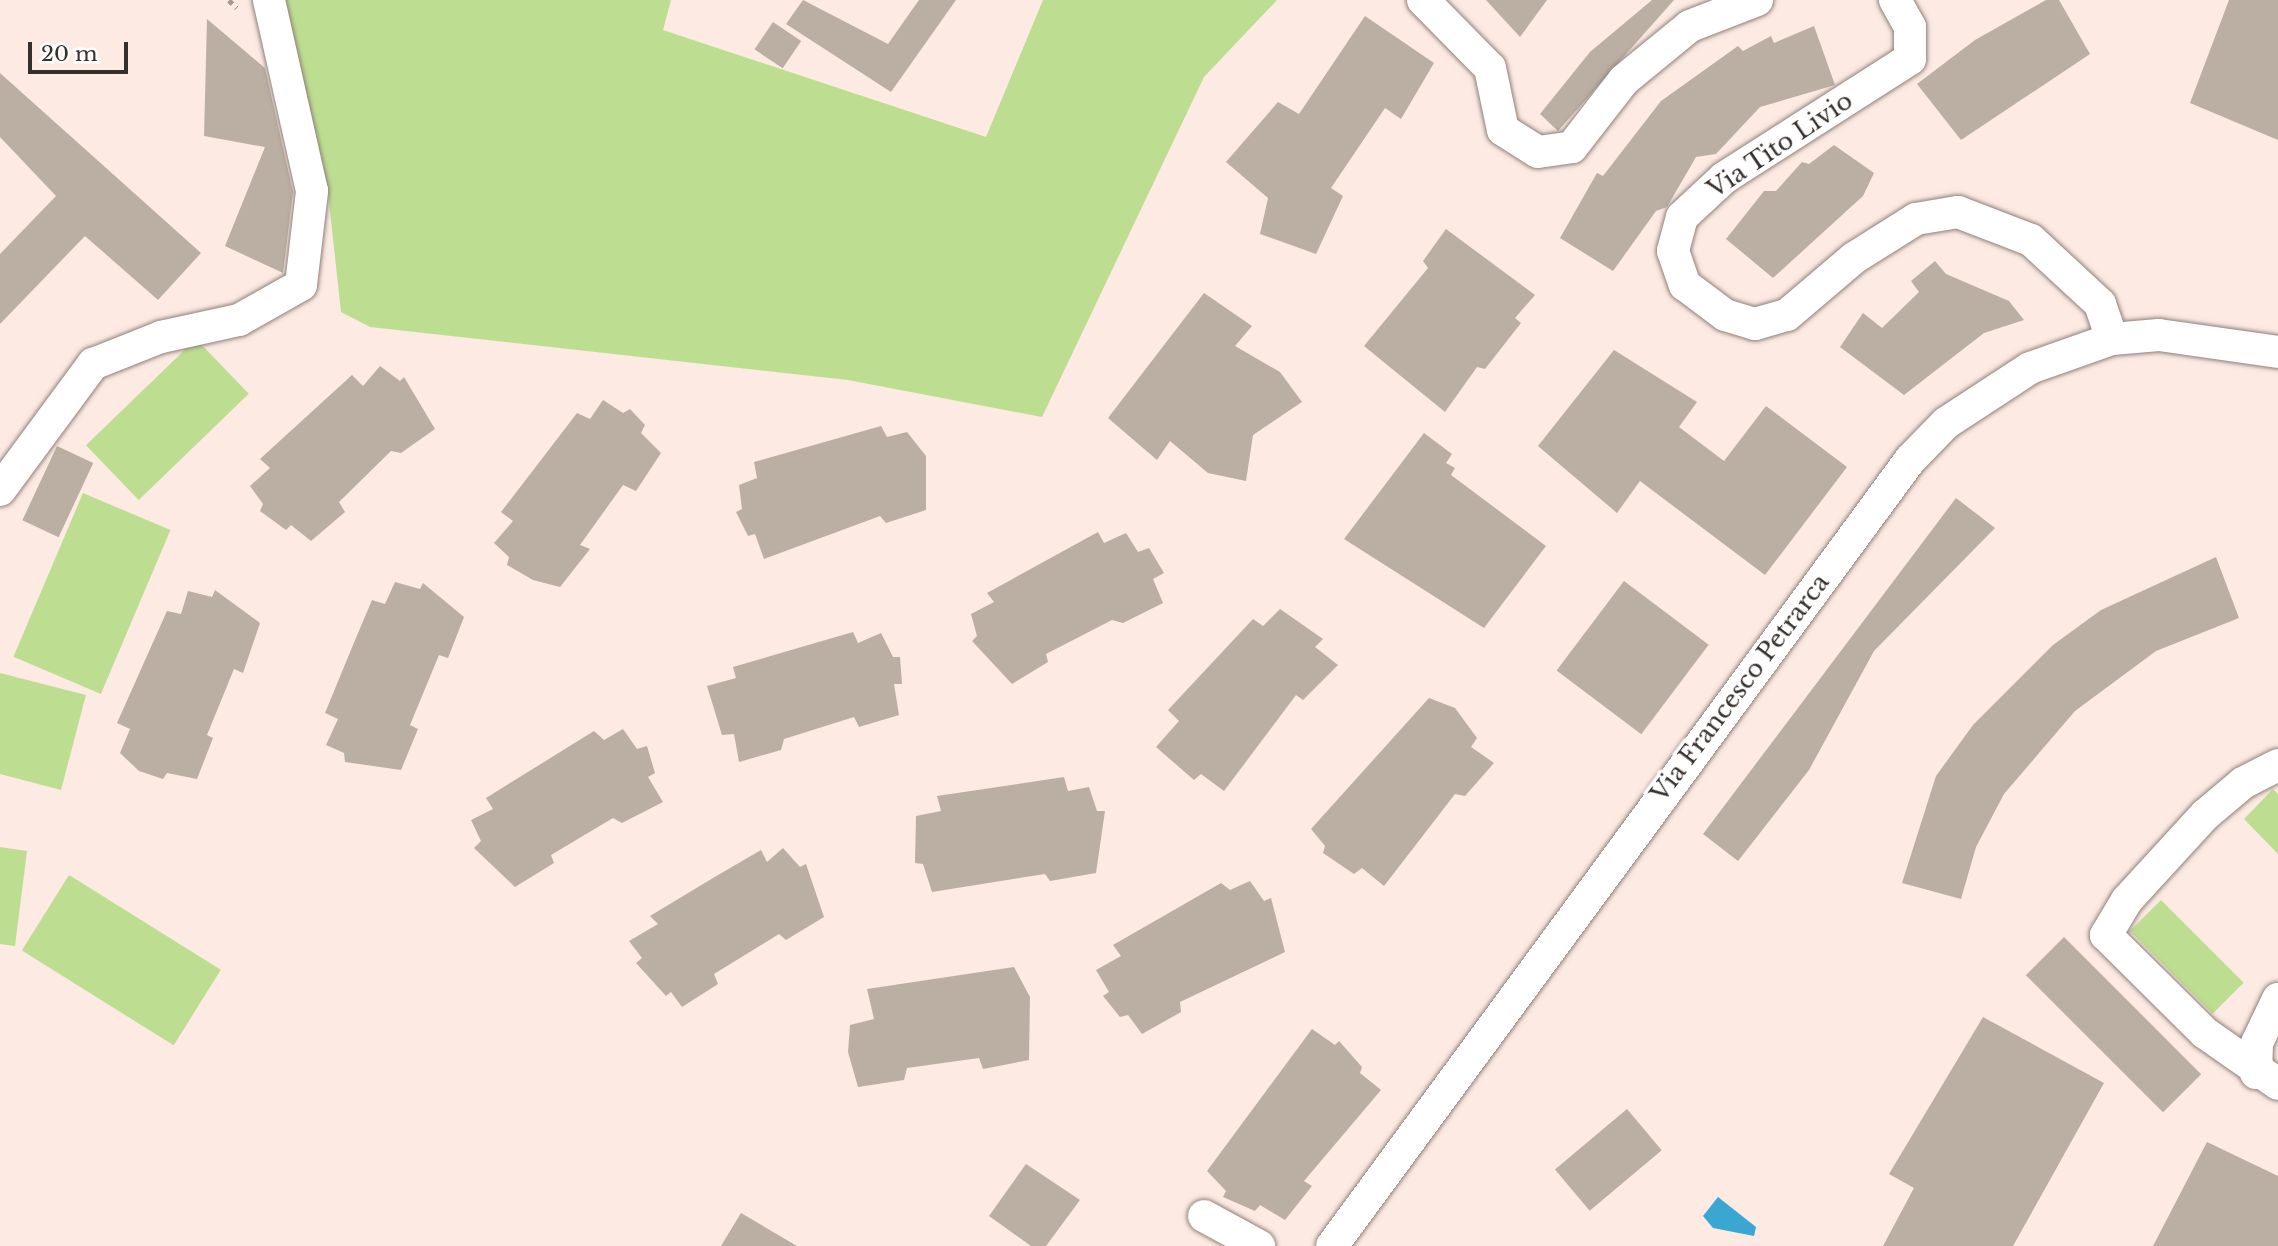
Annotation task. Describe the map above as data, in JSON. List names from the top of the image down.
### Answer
{
  "streets": {
    "street": ["Via Tito Livio", "Via Francesco Petrarca"]
  },
  "crossings": [
    ["Via Tito Livio", "Via Francesco Petrarca"]
  ],
  "scale_bar": "20 m"
}
